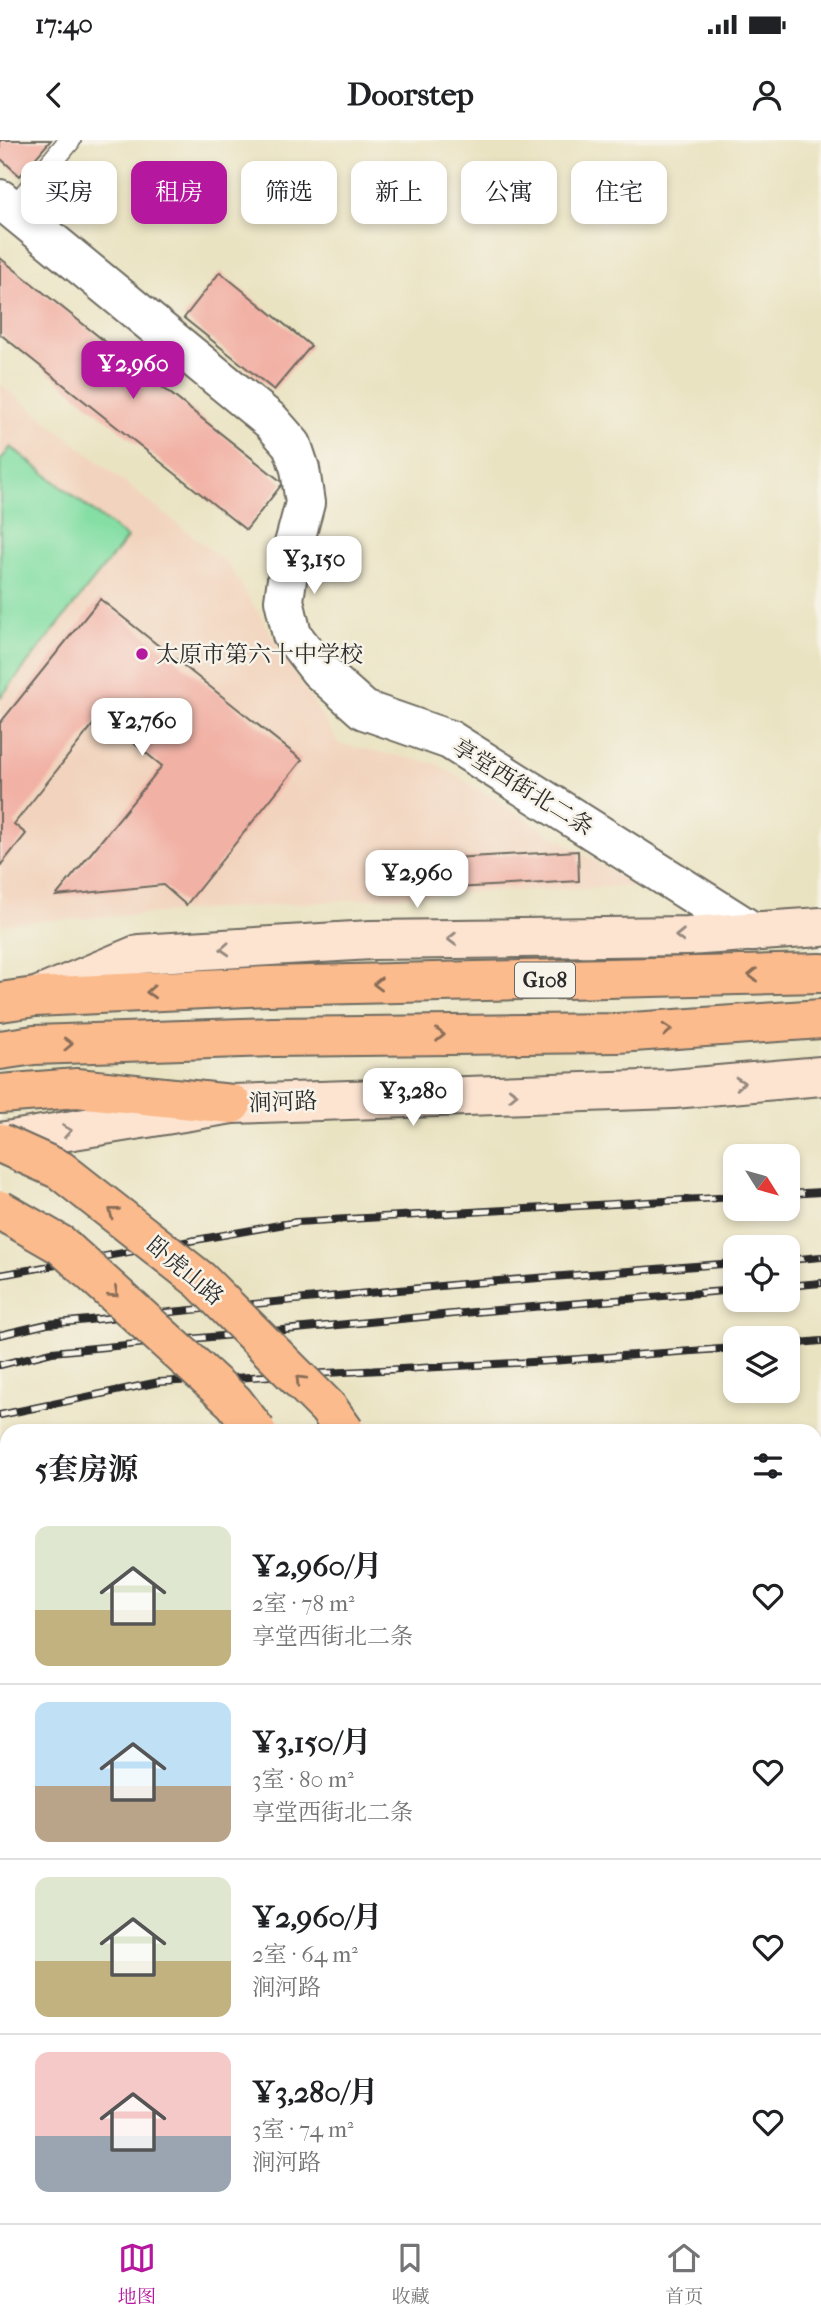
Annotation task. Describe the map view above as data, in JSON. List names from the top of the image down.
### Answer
{
  "streets": {
    "main road": ["G108", "涧河路", "卧虎山路"],
    "street": ["享堂西街北二条"]
  },
  "crossings": [
    ["涧河路", "卧虎山路"]
  ],
  "places": ["太原市第六十中学校"],
  "north": "bottom right",
  "page": {
    "status": "17:40",
    "header": "Doorstep",
    "chip": [
      "买房",
      "租房",
      "筛选",
      "新上",
      "公寓",
      "住宅"
    ],
    "price": [
      "¥2,960",
      "¥3,150",
      "¥2,760",
      "¥2,960",
      "¥3,280"
    ],
    "heading": "5套房源",
    "list": [
      {
        "name": "¥2,960/月",
        "note": "2室 · 78 m² · 享堂西街北二条"
      },
      {
        "name": "¥3,150/月",
        "note": "3室 · 80 m² · 享堂西街北二条"
      },
      {
        "name": "¥2,960/月",
        "note": "2室 · 64 m² · 涧河路"
      },
      {
        "name": "¥3,280/月",
        "note": "3室 · 74 m² · 涧河路"
      }
    ],
    "tabs": ["地图", "收藏", "首页"]
  }
}
